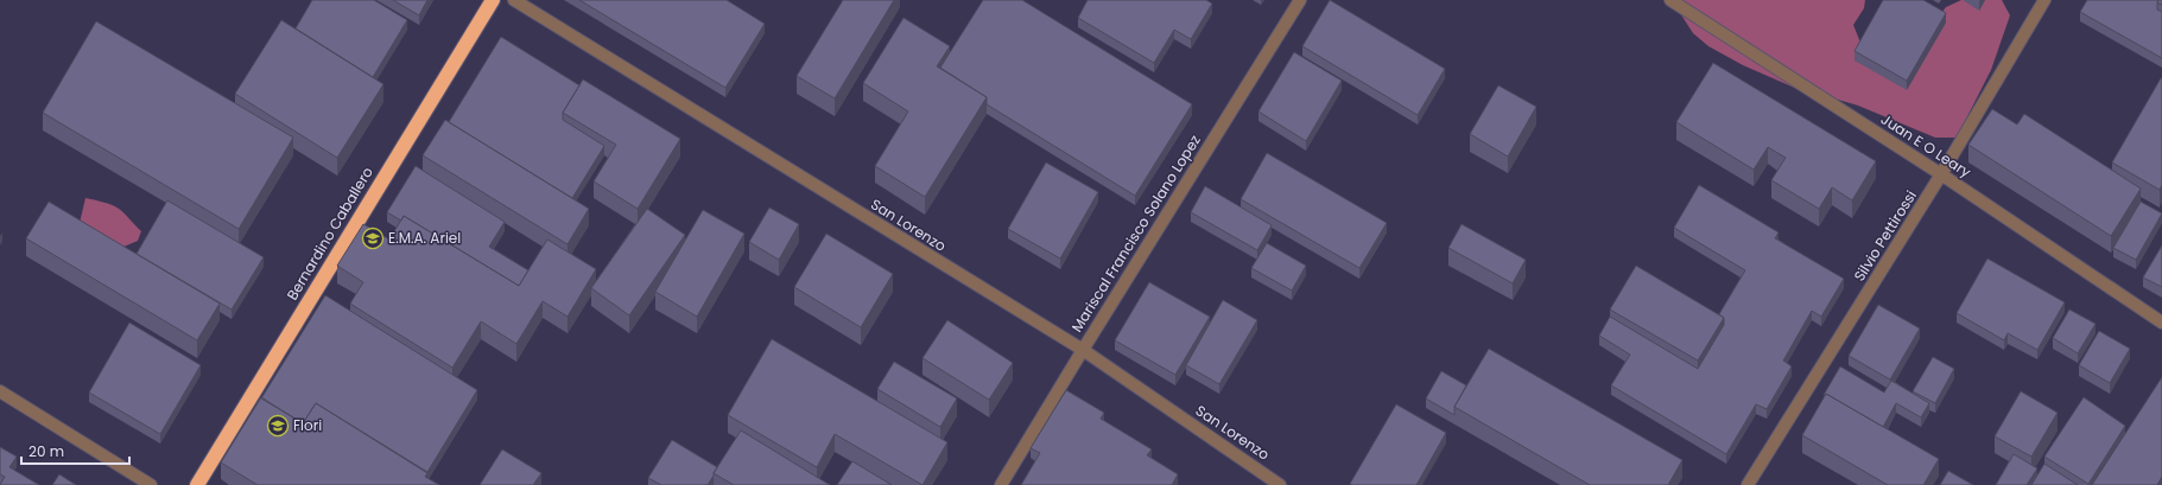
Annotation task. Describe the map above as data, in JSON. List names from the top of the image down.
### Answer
{
  "streets": {
    "highway": ["Bernardino Caballero"],
    "street": [
      "Juan E O Leary",
      "San Lorenzo",
      "Mariscal Francisco Solano Lopez",
      "Silvio Pettirossi"
    ]
  },
  "crossings": [
    ["Juan E O Leary", "Silvio Pettirossi"],
    ["San Lorenzo", "Mariscal Francisco Solano Lopez"]
  ],
  "places": {
    "school or university": ["E.M.A. Ariel", "Flori"]
  },
  "scale_bar": "20 m"
}
